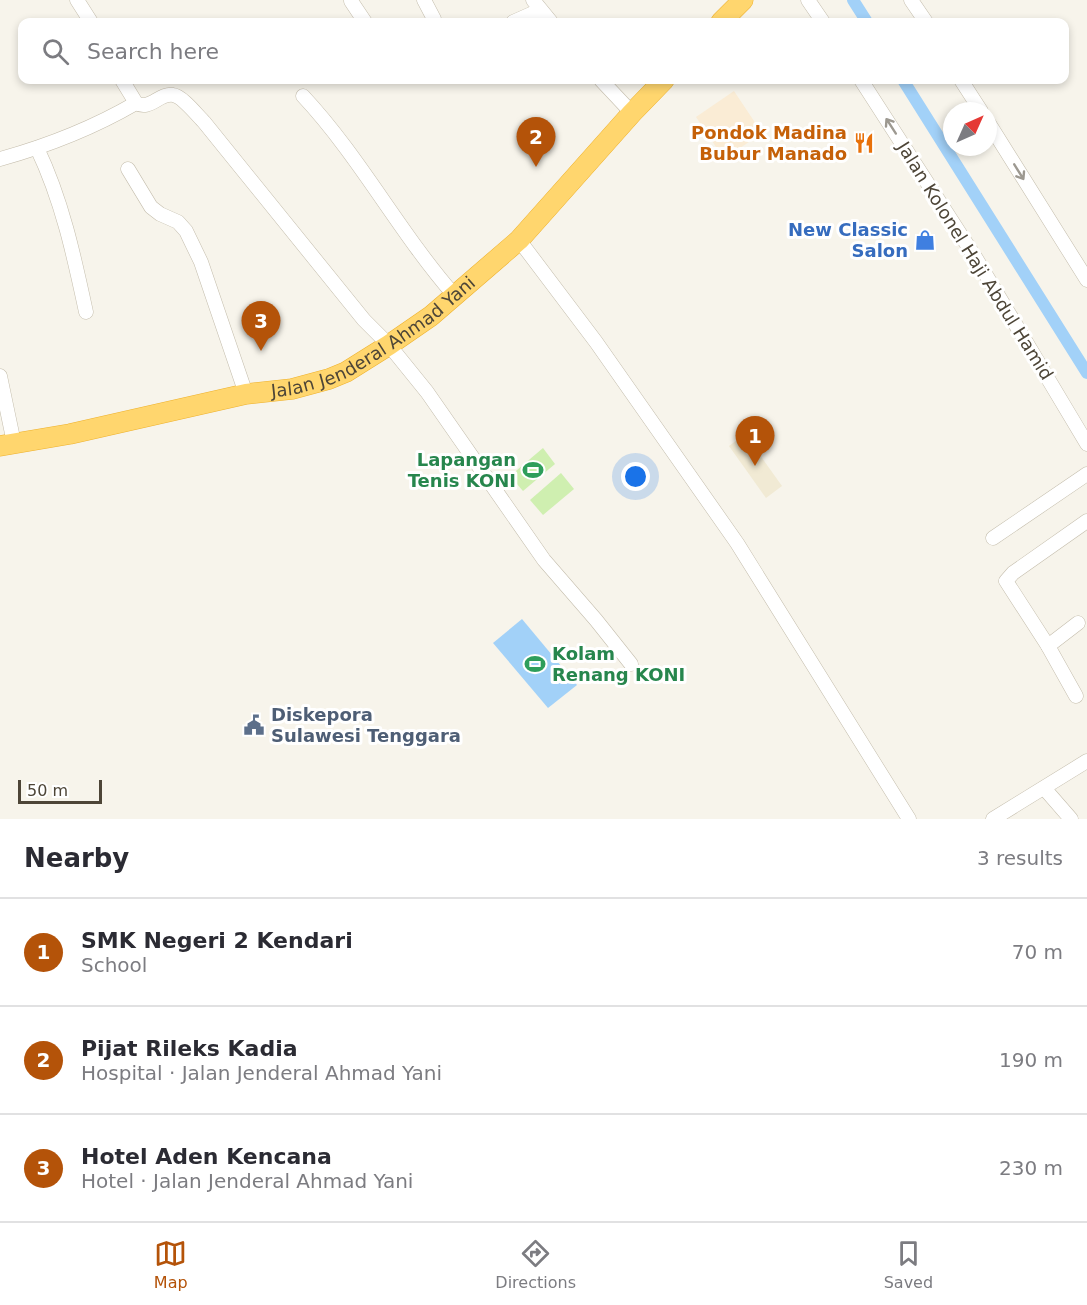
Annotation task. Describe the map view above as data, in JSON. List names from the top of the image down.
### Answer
{
  "streets": {
    "highway": ["Jalan Jenderal Ahmad Yani"],
    "street": ["Jalan Kolonel Haji Abdul Hamid"]
  },
  "places": {
    "restaurant": ["Pondok Madina Bubur Manado"],
    "shop": ["New Classic Salon"],
    "sports": ["Lapangan Tenis KONI", "Kolam Renang KONI"],
    "public building": ["Diskepora Sulawesi Tenggara"]
  },
  "scale_bar": "50 m",
  "north": "top right",
  "page": {
    "search": "Search here",
    "pins": ["2", "3", "1"],
    "scale": "50 m",
    "heading": ["Nearby", "3 results"],
    "list": [
      {
        "mark": "1",
        "name": "SMK Negeri 2 Kendari",
        "note": "School",
        "value": "70 m"
      },
      {
        "mark": "2",
        "name": "Pijat Rileks Kadia",
        "note": "Hospital · Jalan Jenderal Ahmad Yani",
        "value": "190 m"
      },
      {
        "mark": "3",
        "name": "Hotel Aden Kencana",
        "note": "Hotel · Jalan Jenderal Ahmad Yani",
        "value": "230 m"
      }
    ],
    "nav": ["Map", "Directions", "Saved"]
  }
}
